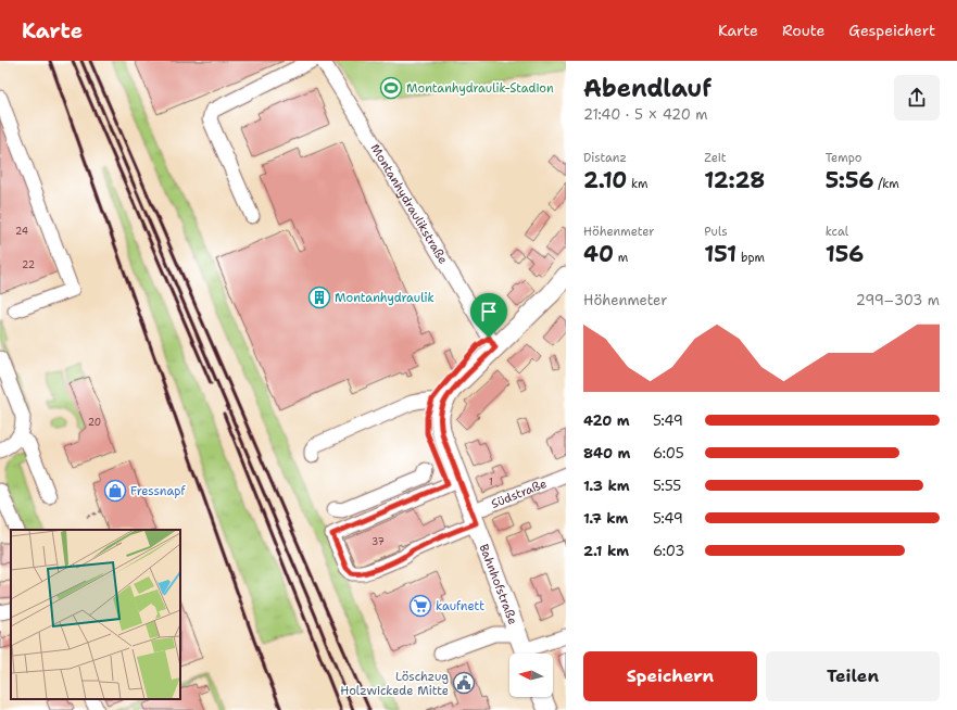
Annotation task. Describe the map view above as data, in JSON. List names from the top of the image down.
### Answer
{
  "streets": {
    "main road": ["Bahnhofstraße"],
    "street": ["Montanhydraulikstraße", "Südstraße"]
  },
  "crossings": [
    ["Südstraße", "Bahnhofstraße"]
  ],
  "places": {
    "sports": ["Montanhydraulik-Stadion"],
    "building": ["Montanhydraulik"],
    "shop": ["Fressnapf"],
    "supermarket": ["kaufnett"],
    "public building": ["Löschzug Holzwickede Mitte"]
  },
  "house_numbers": [
    "24",
    "22",
    "20",
    "1",
    "37"
  ],
  "north": "left",
  "page": {
    "header": "Karte",
    "nav": ["Karte", "Route", "Gespeichert"],
    "heading": ["Abendlauf", "21:40 · 5 × 420 m"],
    "stats": [
      ["Distanz", "2.10 km"],
      ["Zeit", "12:28"],
      ["Tempo", "5:56 /km"],
      ["Höhenmeter", "40 m"],
      ["Puls", "151 bpm"],
      ["kcal", "156"]
    ],
    "chart": ["Höhenmeter", "299–303 m"],
    "list": [
      {
        "name": "420 m",
        "note": "5:49"
      },
      {
        "name": "840 m",
        "note": "6:05"
      },
      {
        "name": "1.3 km",
        "note": "5:55"
      },
      {
        "name": "1.7 km",
        "note": "5:49"
      },
      {
        "name": "2.1 km",
        "note": "6:03"
      }
    ],
    "buttons": ["Speichern", "Teilen"]
  }
}
